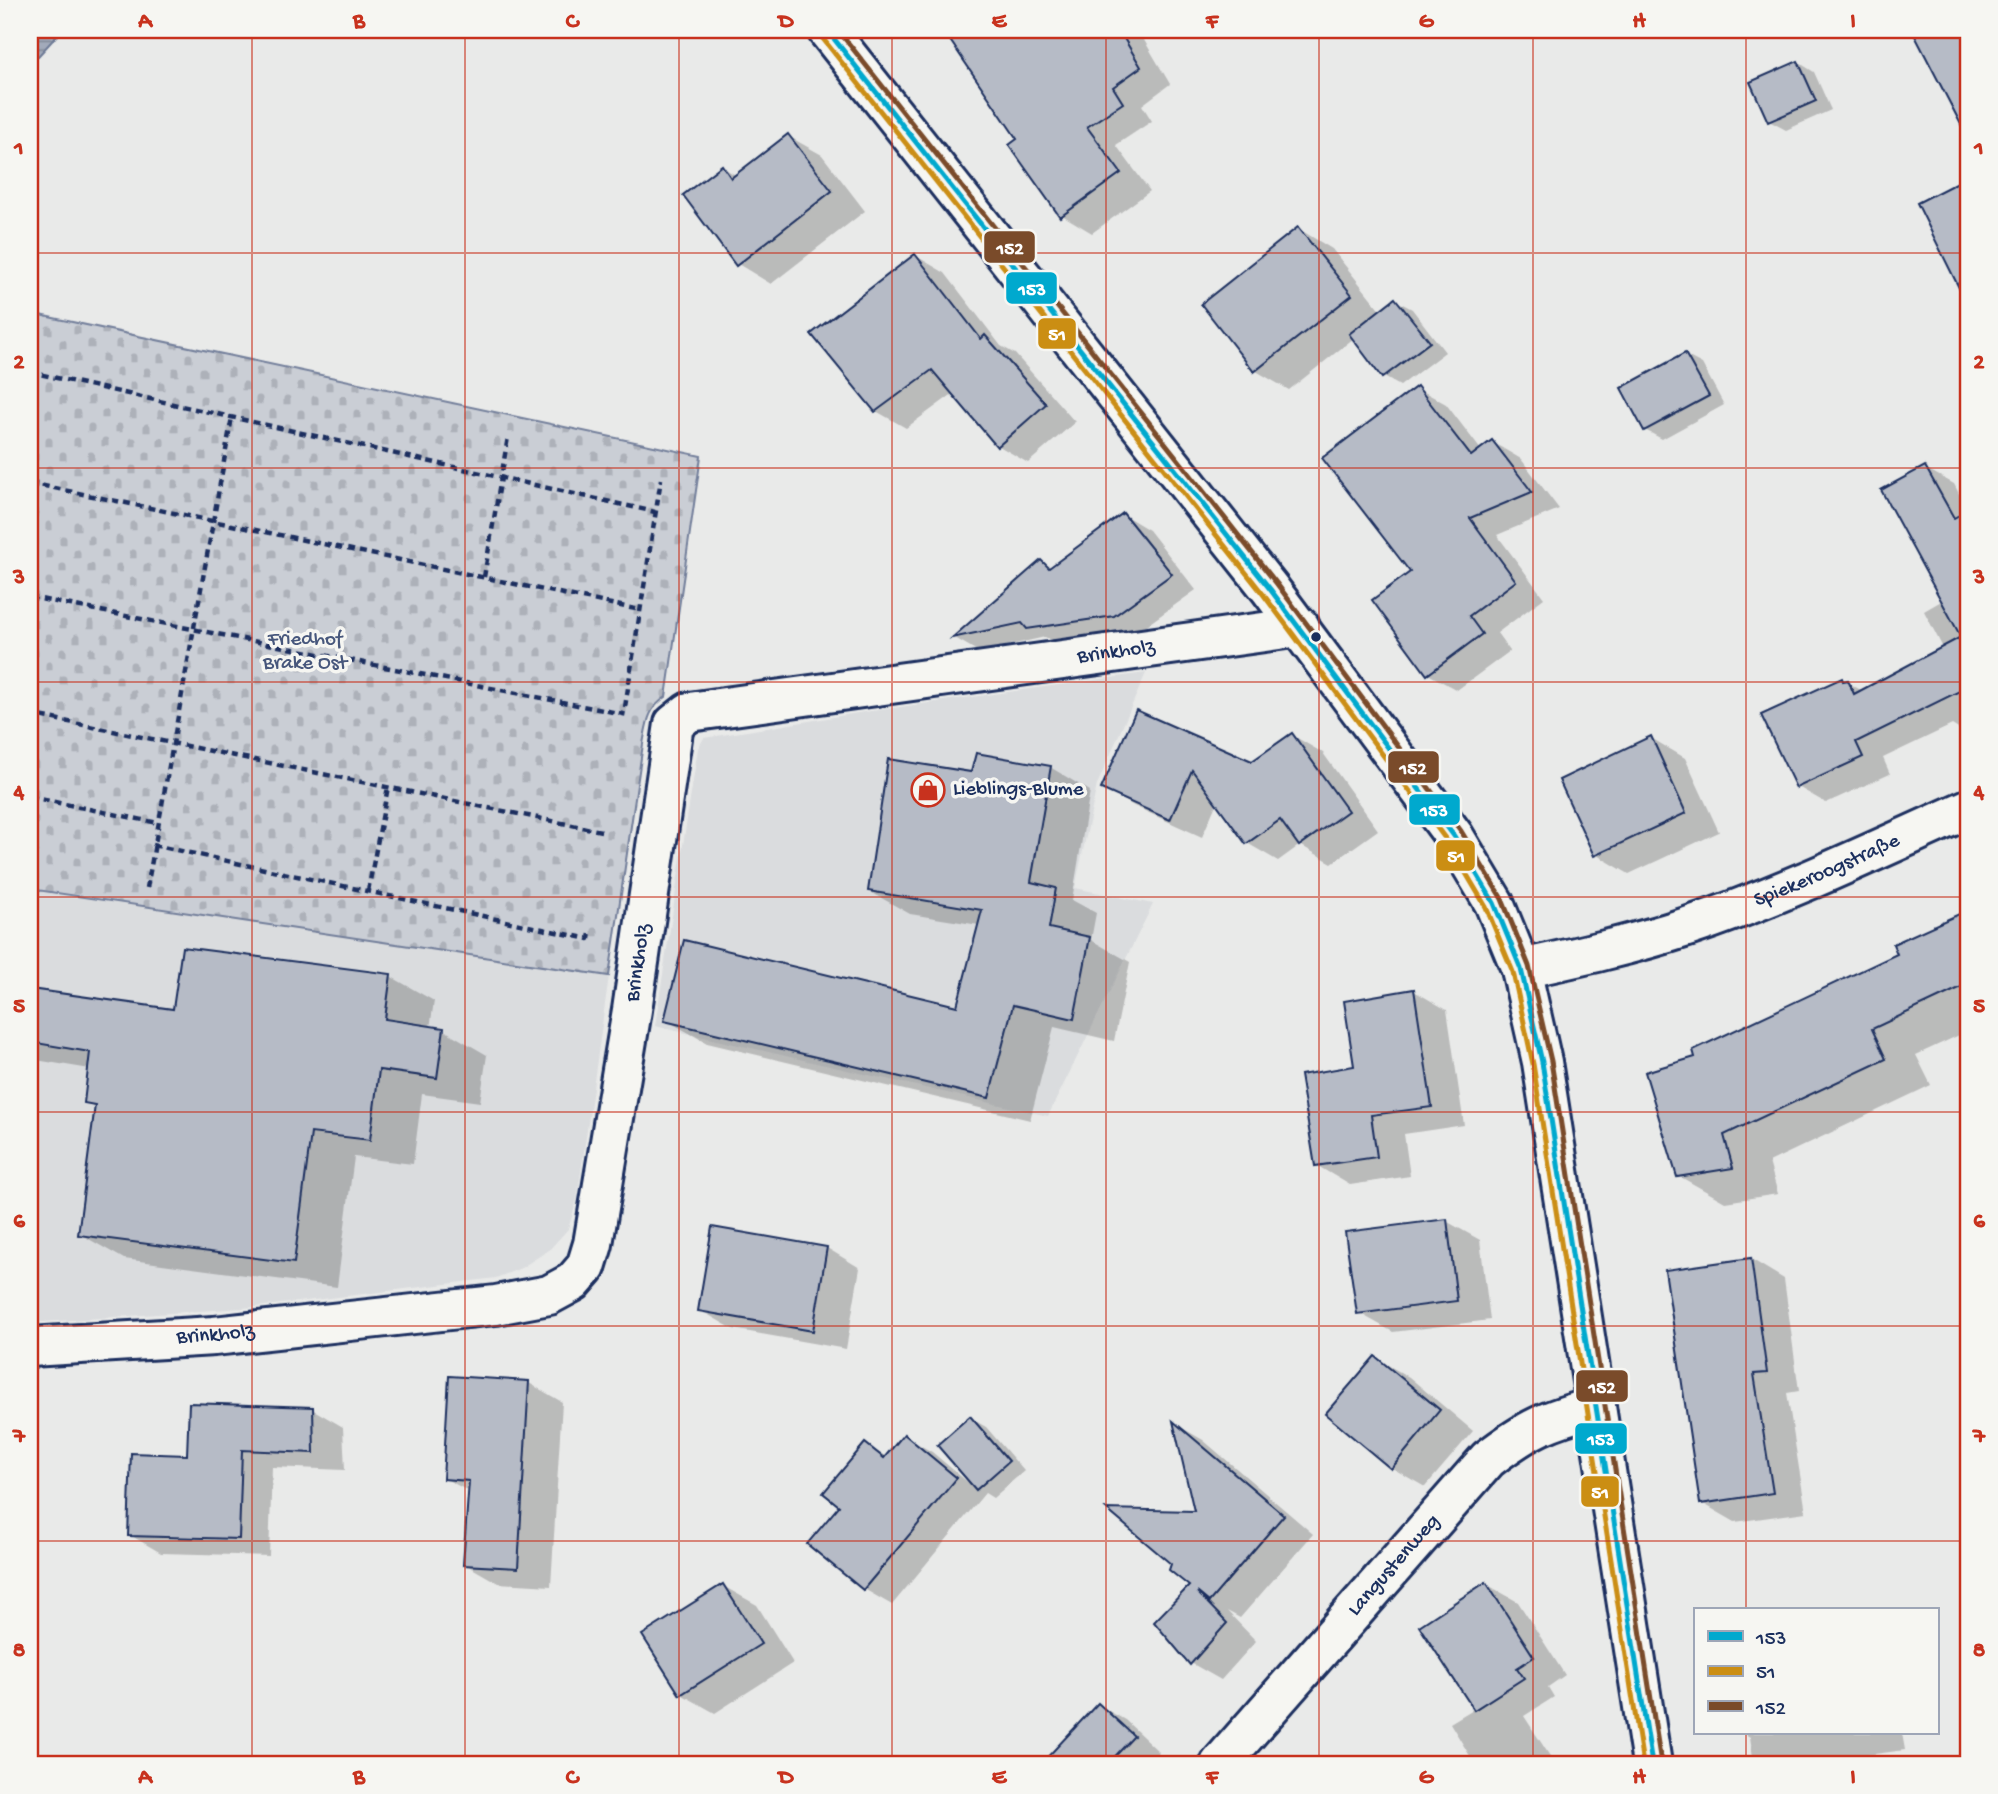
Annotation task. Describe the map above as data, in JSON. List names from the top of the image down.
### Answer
{
  "streets": {
    "street": ["Brinkholz", "Spiekeroogstraße", "Langustenweg"]
  },
  "parks": ["Friedhof Brake Ost"],
  "places": {
    "shop": ["Lieblings-Blume"]
  },
  "lines": ["transit line 153", "transit line 152", "transit line 51"],
  "legend": ["153", "51", "152"],
  "grid": {
    "columns": [
      "A",
      "B",
      "C",
      "D",
      "E",
      "F",
      "G",
      "H",
      "I"
    ],
    "rows": [
      "1",
      "2",
      "3",
      "4",
      "5",
      "6",
      "7",
      "8"
    ]
  }
}
